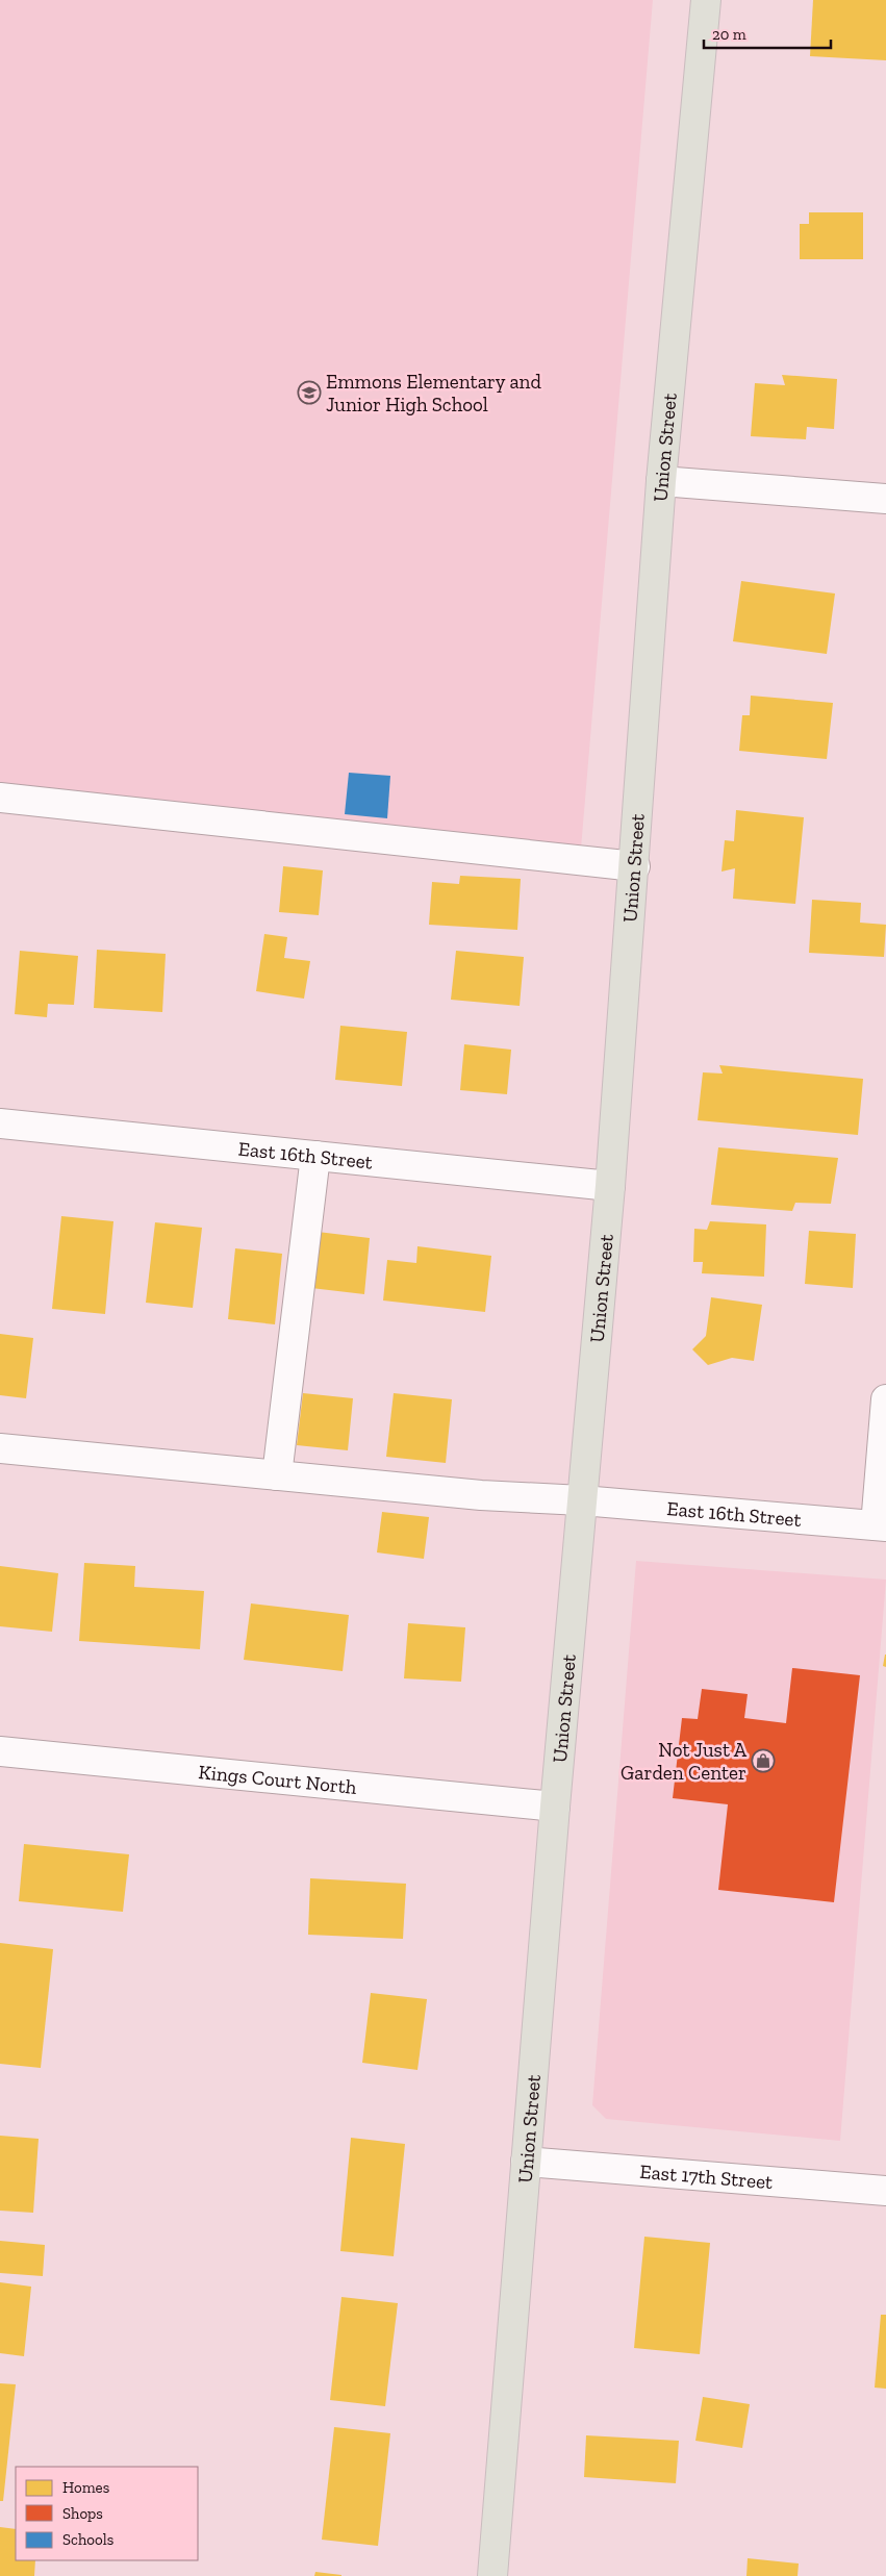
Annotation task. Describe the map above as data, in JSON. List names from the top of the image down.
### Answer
{
  "streets": {
    "main road": ["Union Street"],
    "street": ["East 16th Street", "Kings Court North", "East 17th Street"]
  },
  "crossings": [
    ["Union Street", "East 16th Street"],
    ["Union Street", "Kings Court North"],
    ["Union Street", "East 17th Street"]
  ],
  "places": {
    "school or university": ["Emmons Elementary and Junior High School"],
    "shop": ["Not Just A Garden Center"]
  },
  "legend": ["Homes", "Shops", "Schools"],
  "scale_bar": "20 m"
}
